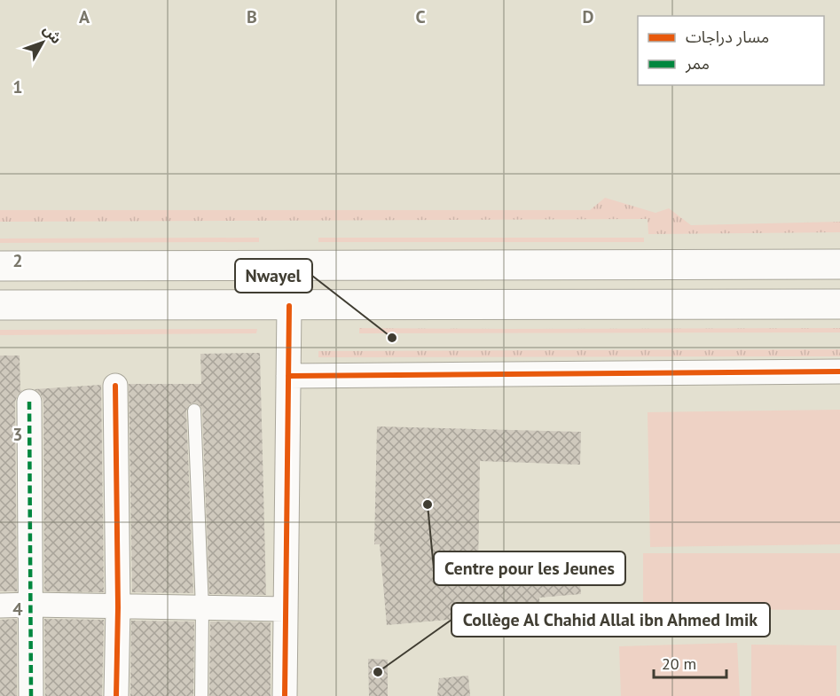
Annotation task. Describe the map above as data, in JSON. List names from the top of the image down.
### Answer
{
  "places": ["Nwayel", "Centre pour les Jeunes", "Collège Al Chahid Allal ibn Ahmed Imik"],
  "legend": ["مسار دراجات", "ممر"],
  "scale_bar": "20 m",
  "north": "top right",
  "grid": {
    "columns": [
      "A",
      "B",
      "C",
      "D"
    ],
    "rows": [
      "1",
      "2",
      "3",
      "4"
    ]
  }
}
